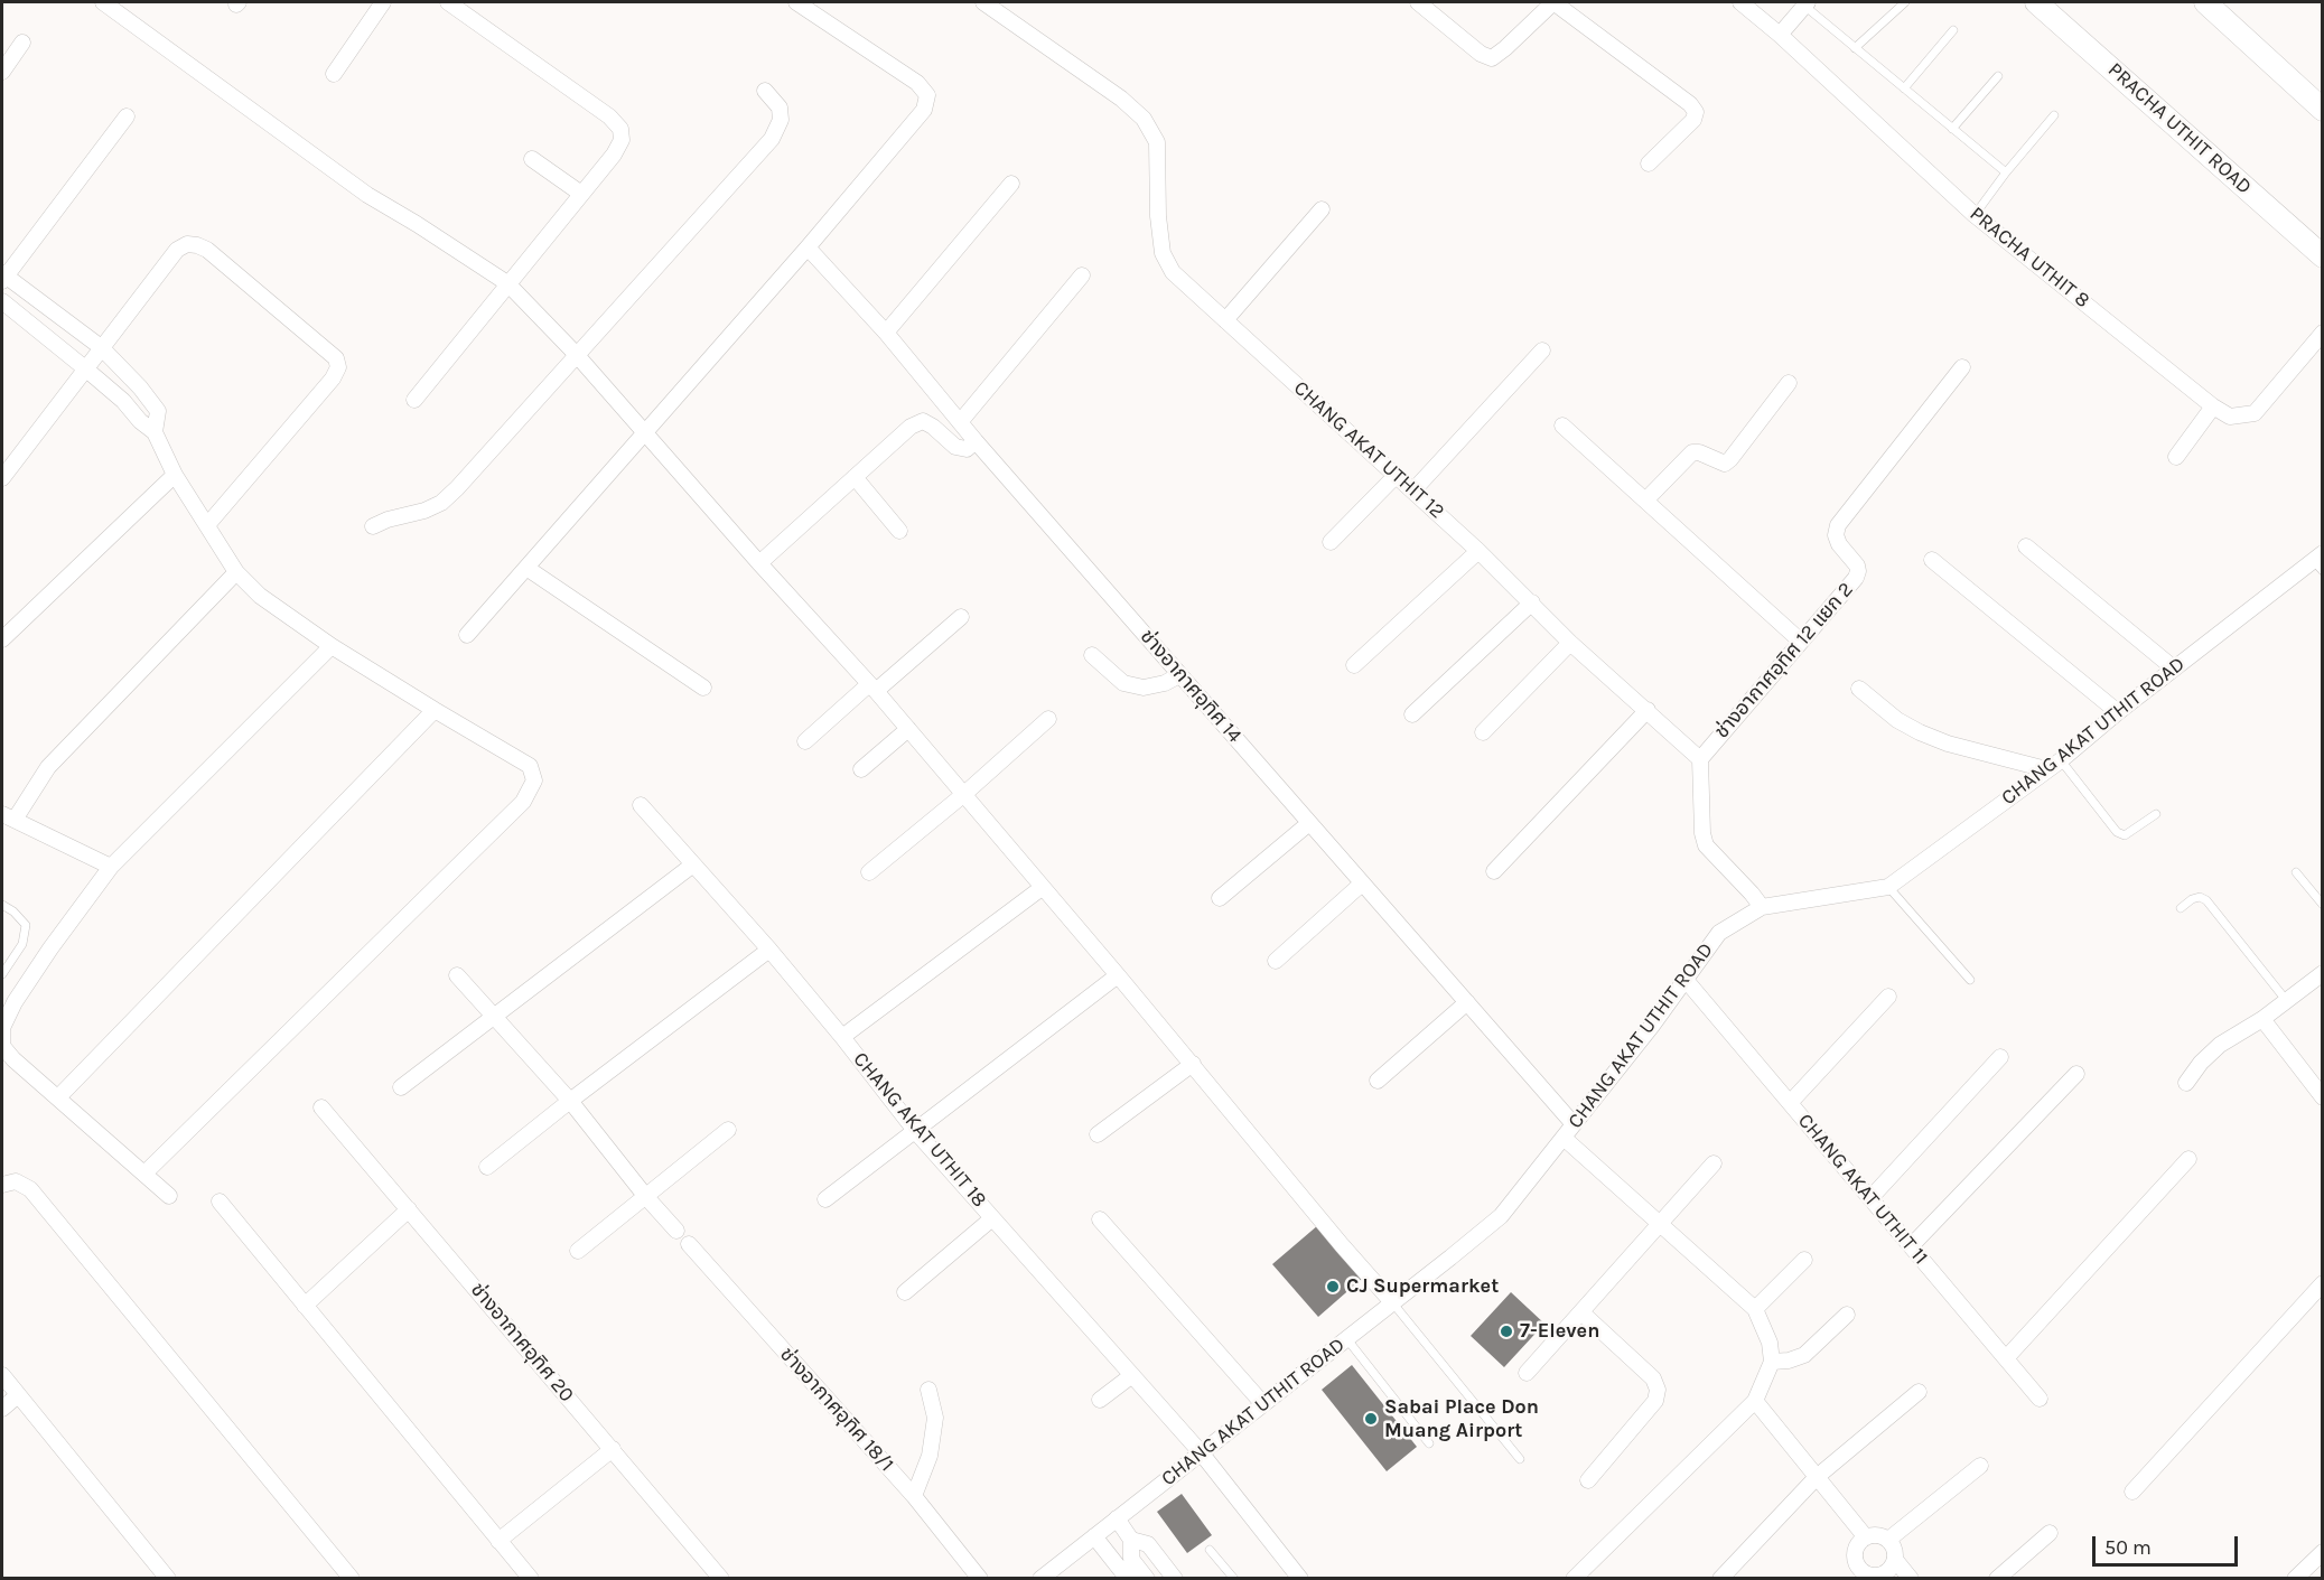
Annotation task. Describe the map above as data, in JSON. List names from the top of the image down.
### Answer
{
  "streets": {
    "street": [
      "PRACHA UTHIT ROAD",
      "PRACHA UTHIT 8",
      "CHANG AKAT UTHIT 12",
      "ช่างอากาศอุทิศ 12 แยก 2",
      "ช่างอากาศอุทิศ 14",
      "CHANG AKAT UTHIT ROAD",
      "CHANG AKAT UTHIT 18",
      "CHANG AKAT UTHIT 11",
      "ช่างอากาศอุทิศ 20",
      "ช่างอากาศอุทิศ 18/1"
    ]
  },
  "crossings": [
    ["CHANG AKAT UTHIT 12", "ช่างอากาศอุทิศ 12 แยก 2"],
    ["ช่างอากาศอุทิศ 14", "CHANG AKAT UTHIT ROAD"],
    ["CHANG AKAT UTHIT ROAD", "CHANG AKAT UTHIT 18"],
    ["CHANG AKAT UTHIT ROAD", "CHANG AKAT UTHIT 11"]
  ],
  "places": ["CJ Supermarket", "7-Eleven", "Sabai Place Don Muang Airport"],
  "scale_bar": "50 m"
}
